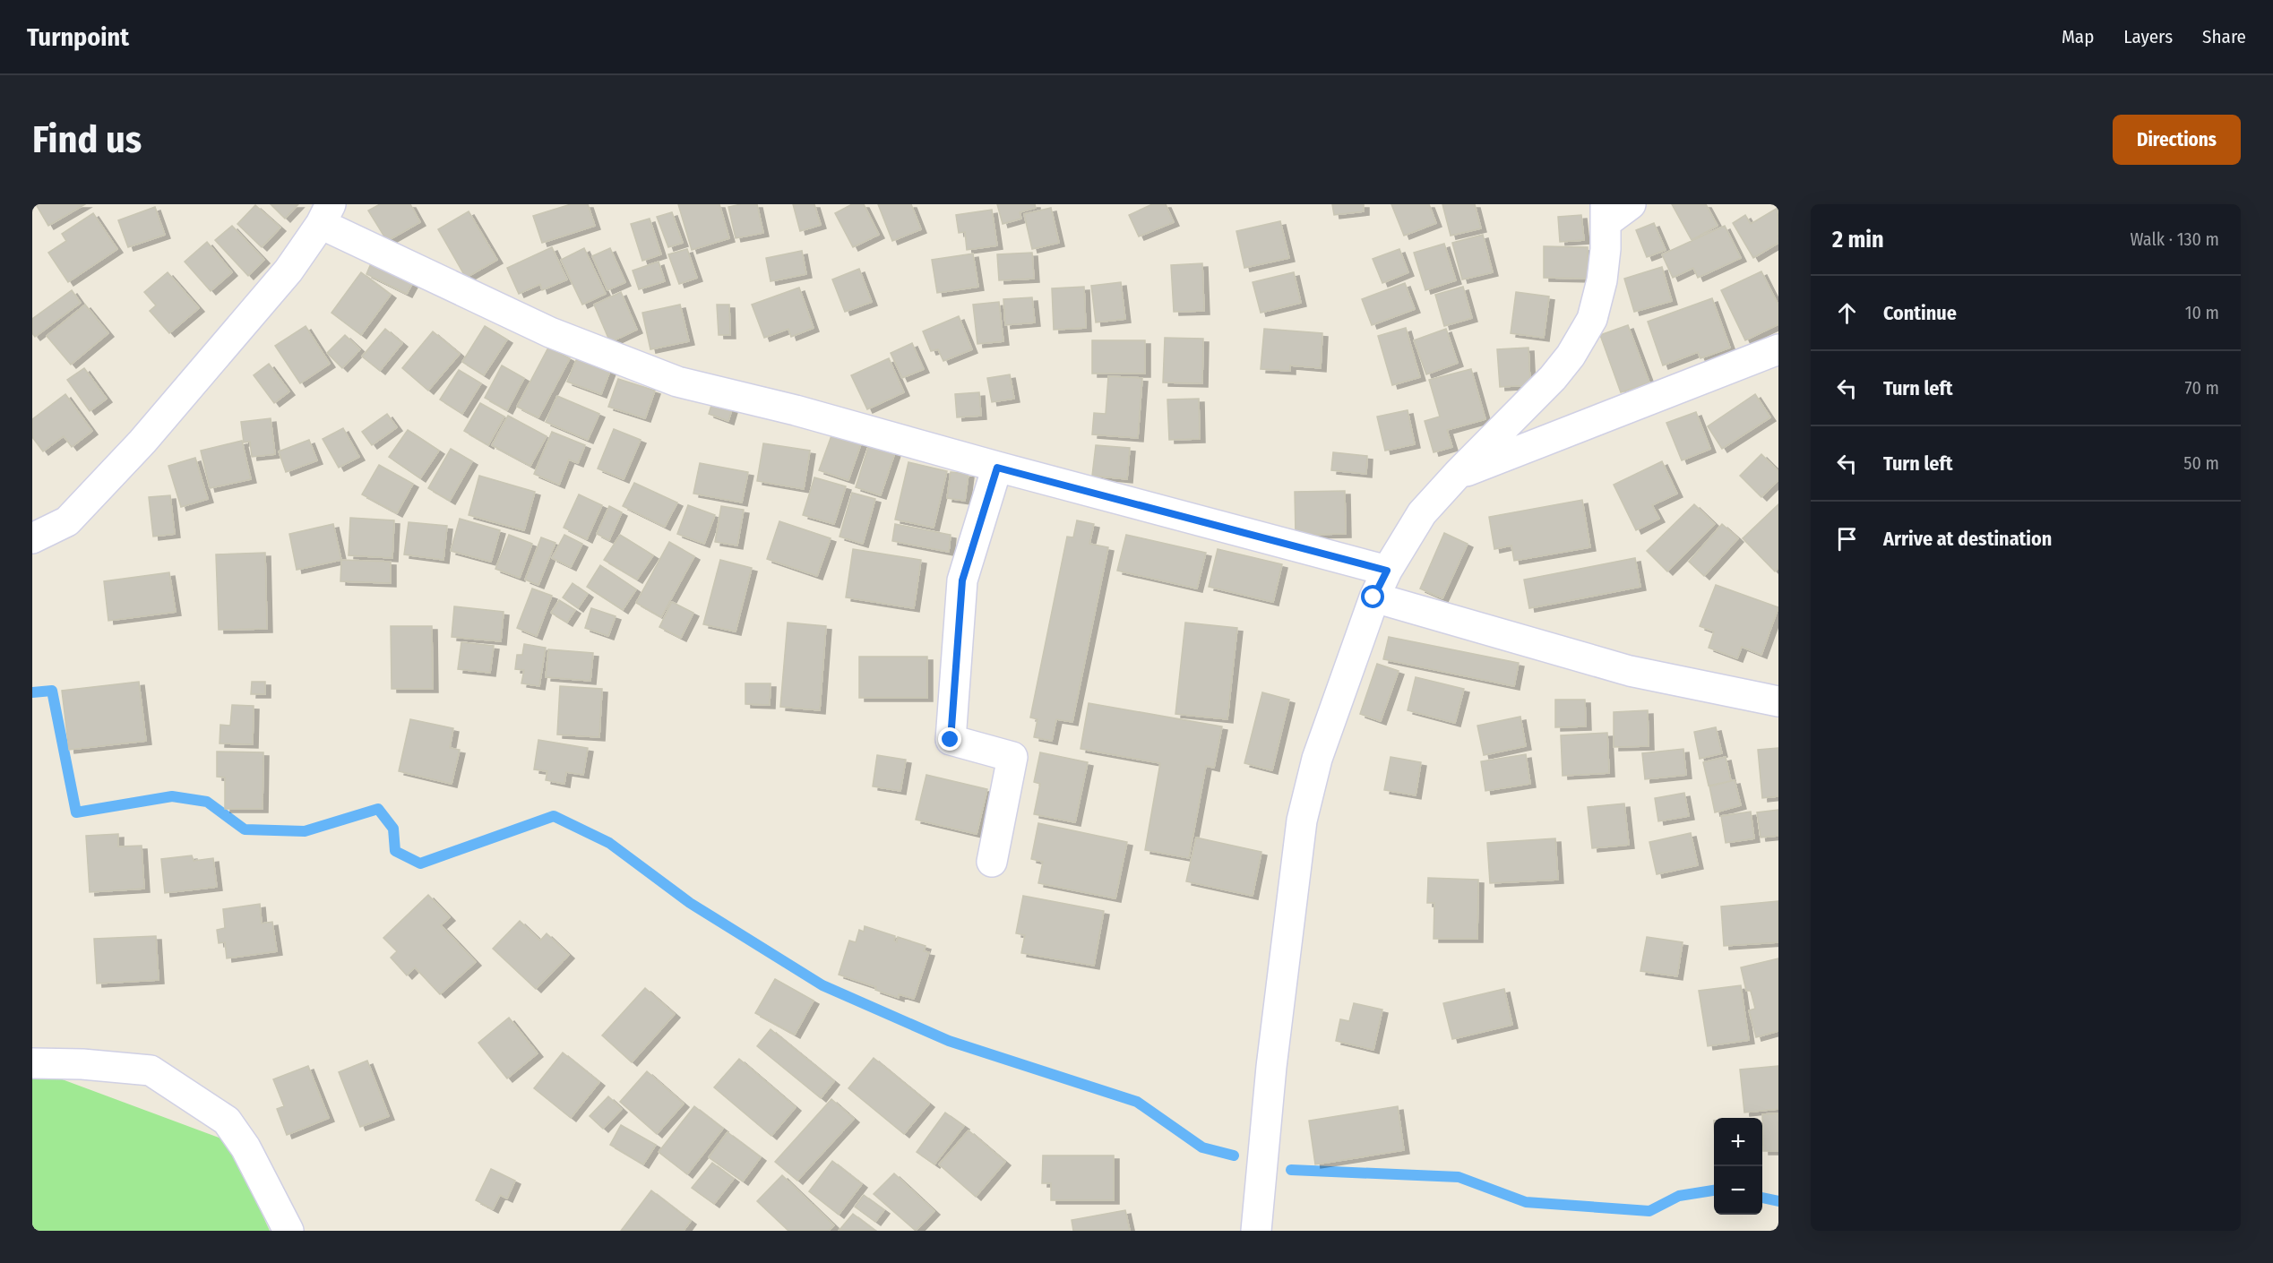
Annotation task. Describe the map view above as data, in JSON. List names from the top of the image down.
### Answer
{
  "page": {
    "header": "Turnpoint",
    "nav": ["Map", "Layers", "Share"],
    "buttons": "Directions",
    "title": "Find us",
    "heading": ["2 min", "Walk · 130 m"],
    "list": [
      ["Continue", "10 m"],
      ["Turn left", "70 m"],
      ["Turn left", "50 m"],
      "Arrive at destination"
    ],
    "map_buttons": ["+", "−"]
  }
}
